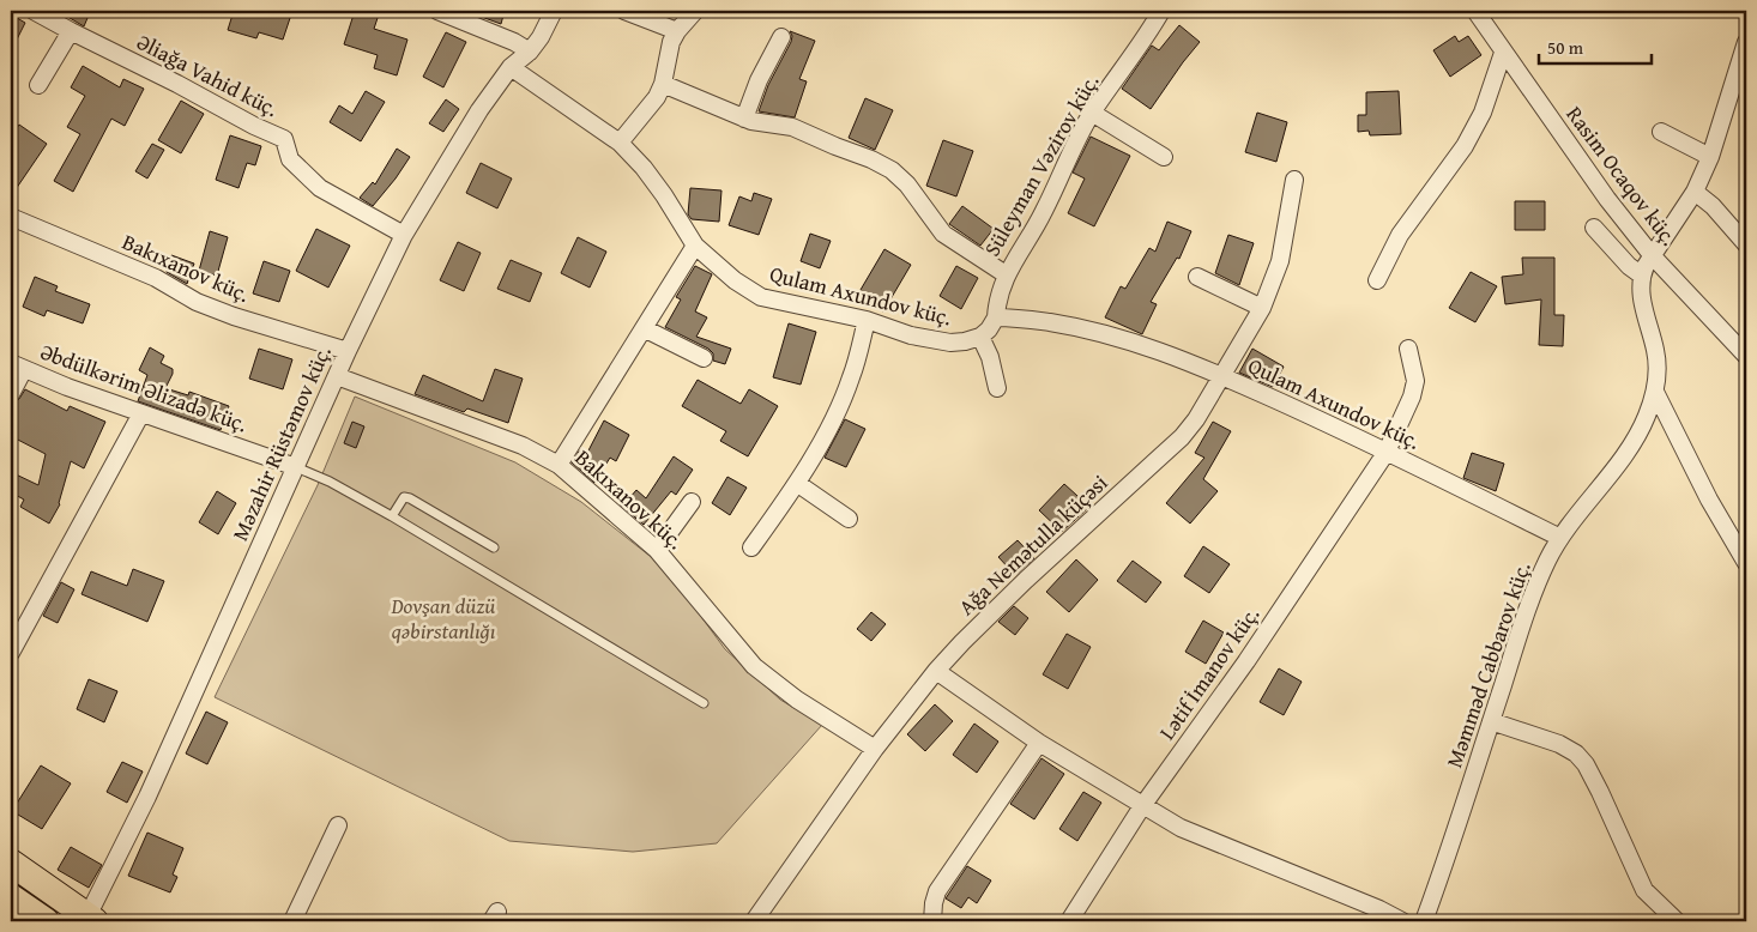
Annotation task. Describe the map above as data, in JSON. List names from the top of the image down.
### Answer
{
  "streets": {
    "street": [
      "Əliağa Vahid küç.",
      "Süleyman Vəzirov küç.",
      "Rasim Ocaqov küç.",
      "Bakıxanov küç.",
      "Qulam Axundov küç.",
      "Əbdülkərim Əlizadə küç.",
      "Məzahir Rüstəmov küç.",
      "Ağa Nemətulla küçəsi",
      "Məmməd Cabbarov küç.",
      "Lətif İmanov küç."
    ]
  },
  "crossings": [
    ["Əliağa Vahid küç.", "Məzahir Rüstəmov küç."],
    ["Süleyman Vəzirov küç.", "Qulam Axundov küç."],
    ["Bakıxanov küç.", "Məzahir Rüstəmov küç."],
    ["Bakıxanov küç.", "Ağa Nemətulla küçəsi"],
    ["Qulam Axundov küç.", "Məzahir Rüstəmov küç."],
    ["Qulam Axundov küç.", "Ağa Nemətulla küçəsi"],
    ["Qulam Axundov küç.", "Məmməd Cabbarov küç."],
    ["Qulam Axundov küç.", "Lətif İmanov küç."],
    ["Əbdülkərim Əlizadə küç.", "Məzahir Rüstəmov küç."]
  ],
  "parks": ["Dovşan düzü qəbirstanlığı"],
  "scale_bar": "50 m"
}
